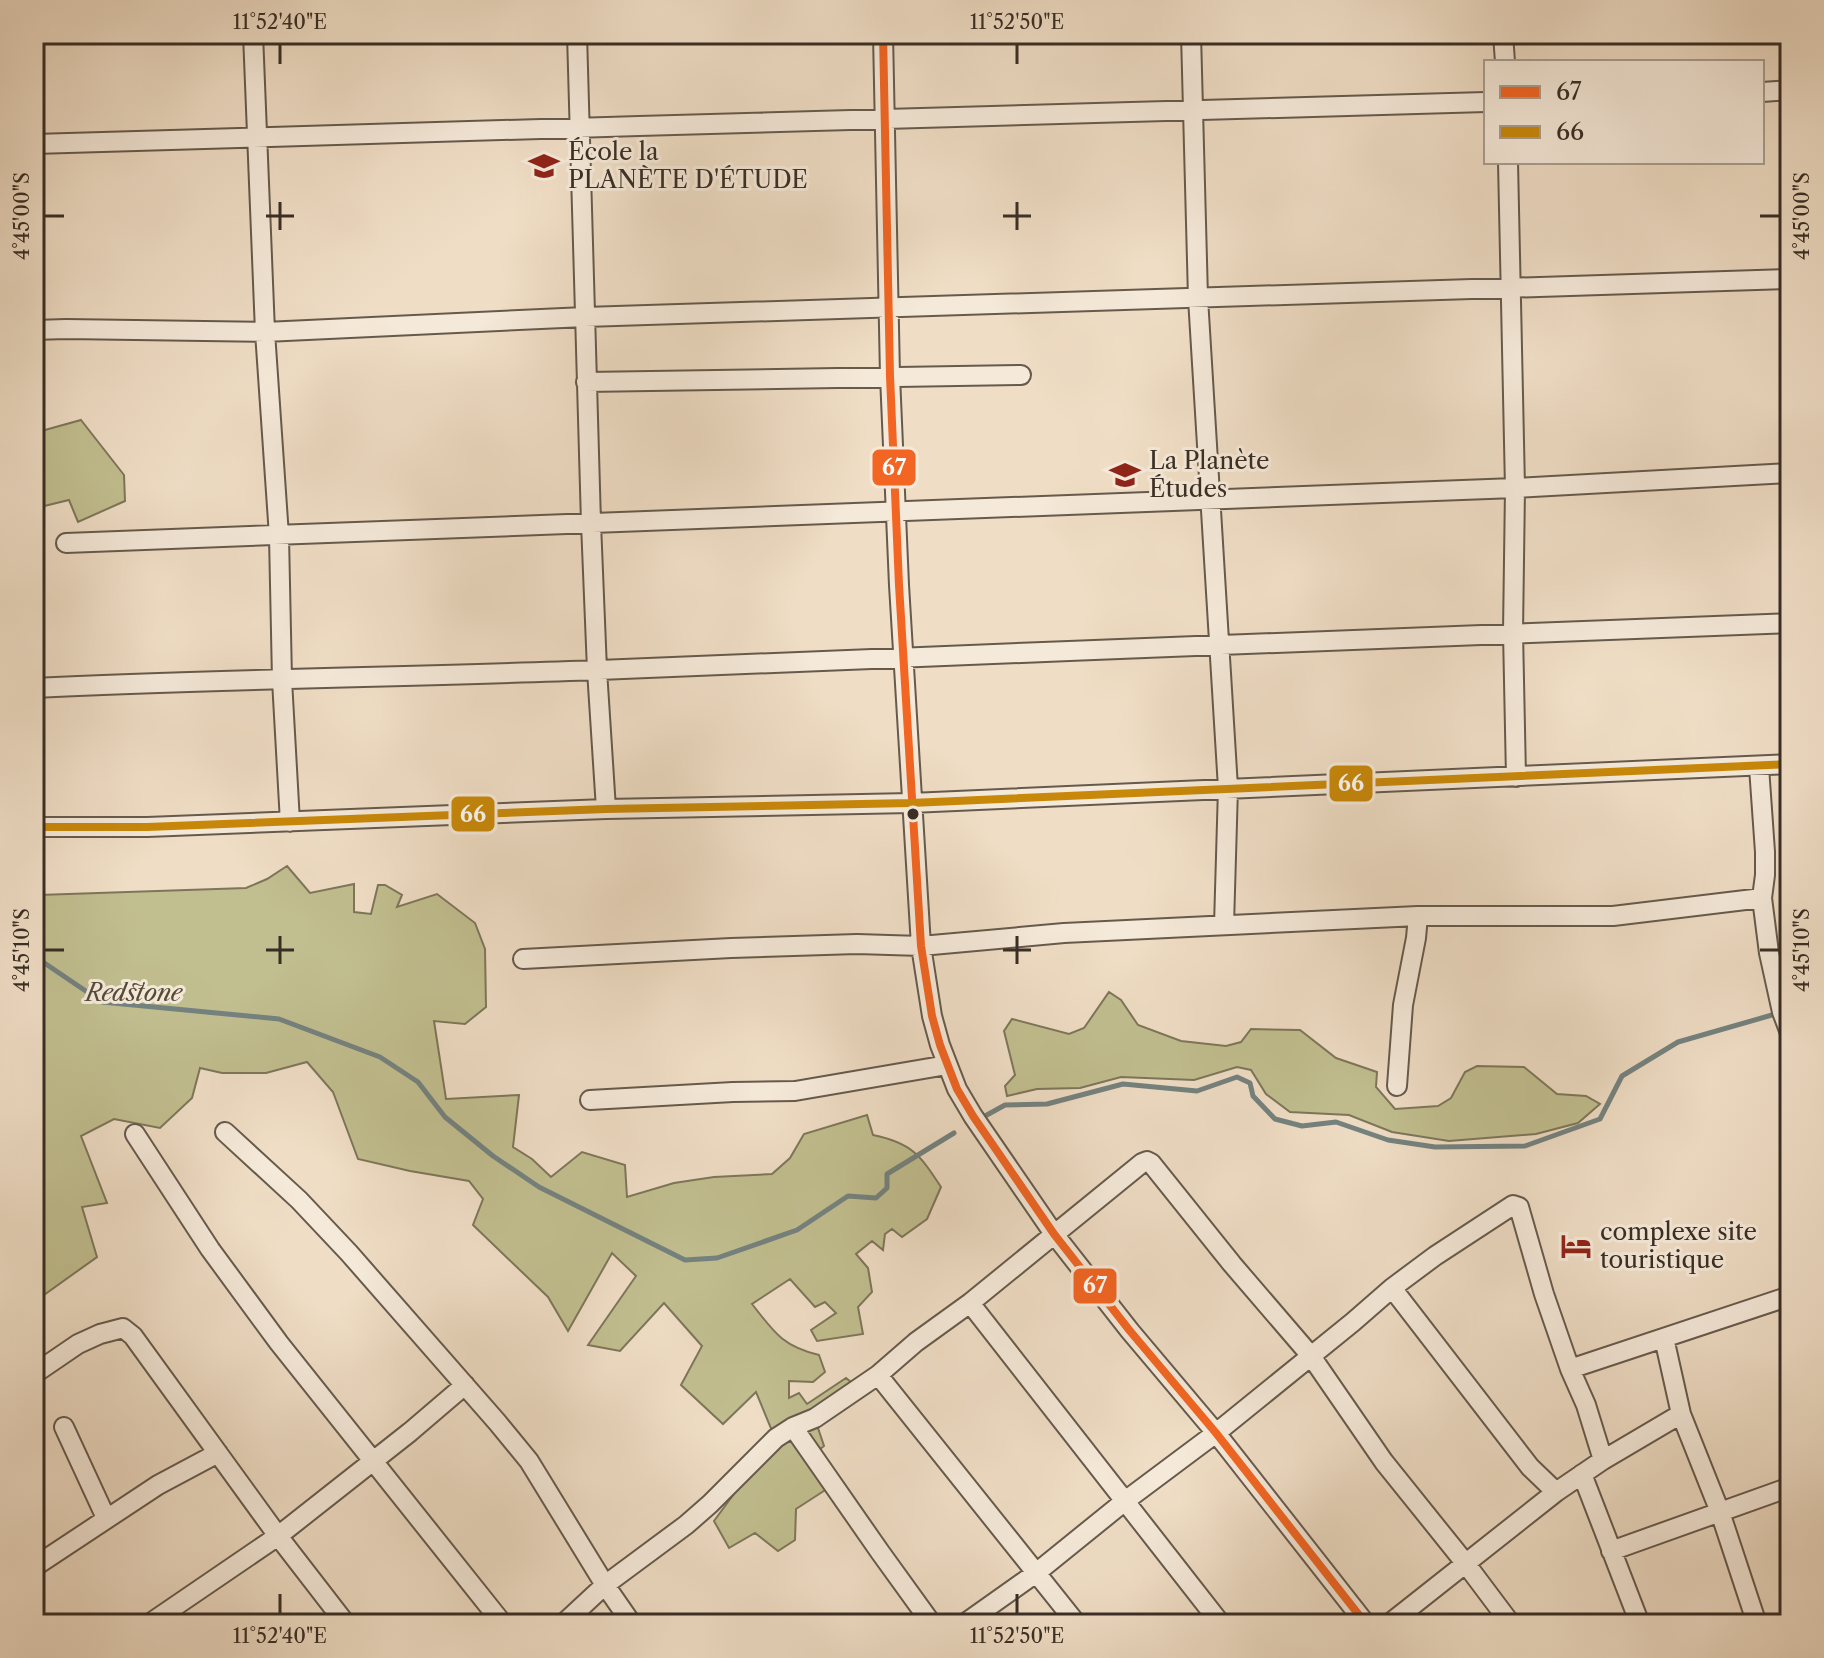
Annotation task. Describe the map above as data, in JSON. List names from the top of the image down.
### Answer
{
  "parks": ["Redstone"],
  "places": {
    "school or university": ["École la PLANÈTE D'ÉTUDE", "La Planète Études"],
    "hotel": ["complexe site touristique"]
  },
  "lines": ["transit line 67", "transit line 66"],
  "legend": ["67", "66"],
  "coordinates": [
    "11°52'40\"E",
    "11°52'50\"E",
    "4°45'00\"S",
    "4°45'10\"S"
  ]
}
